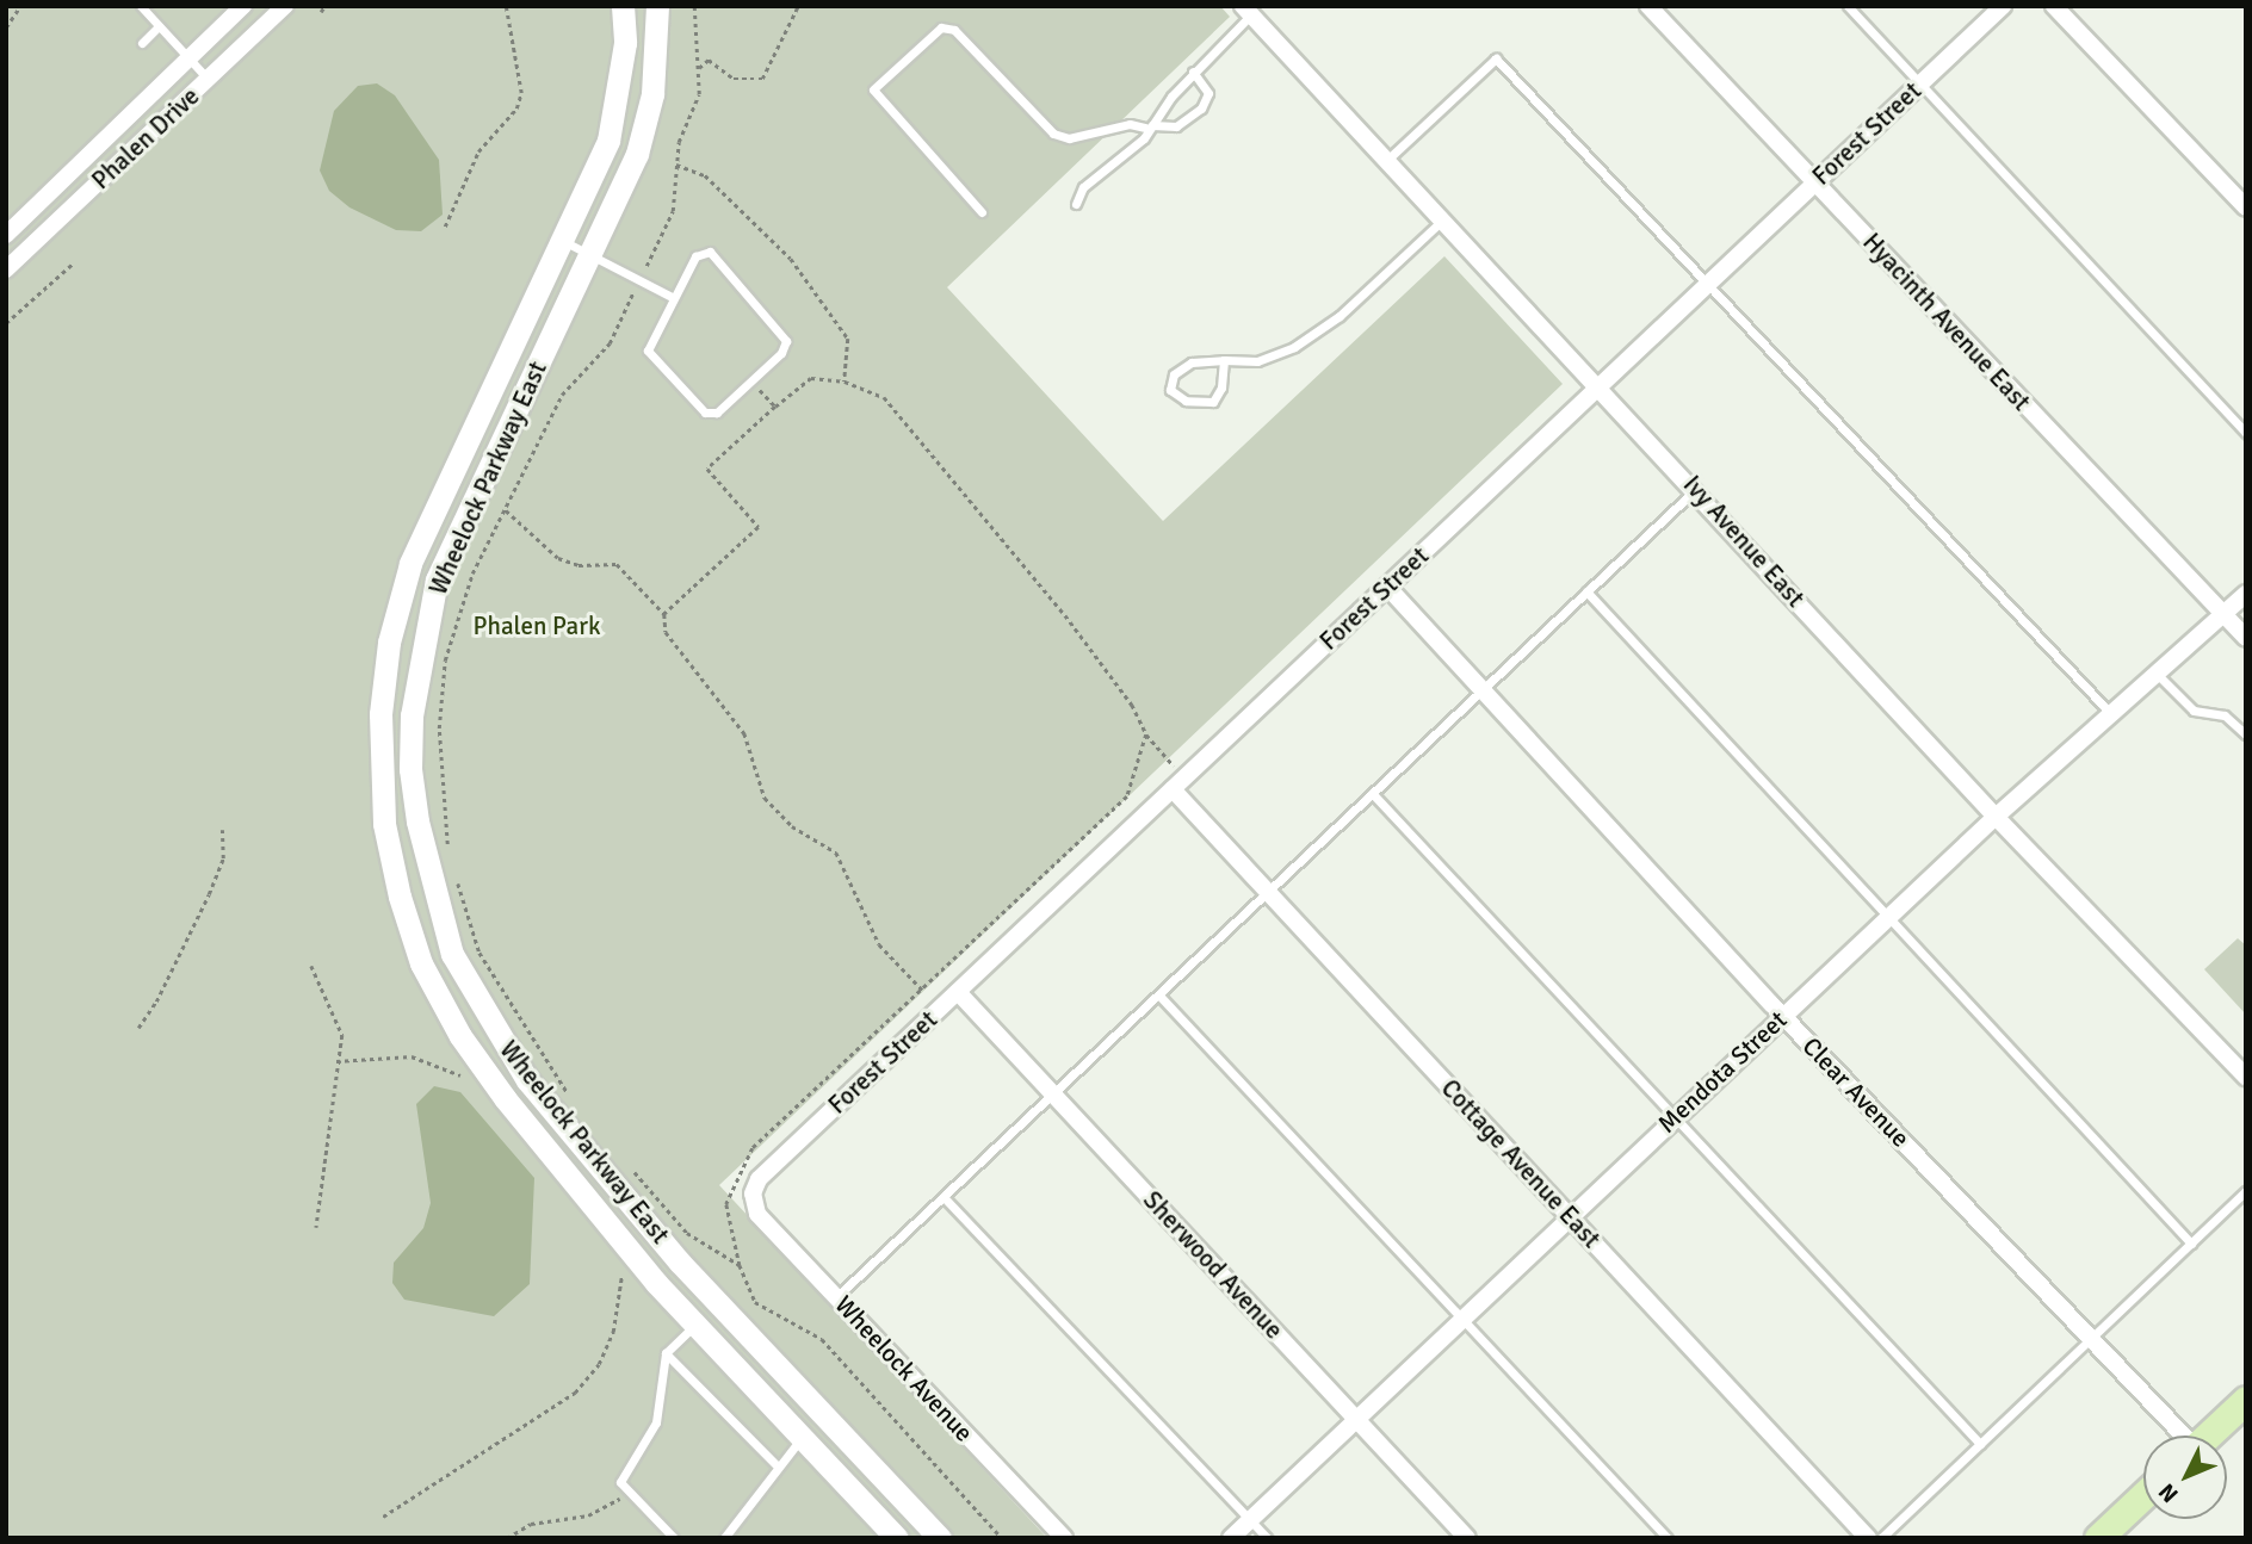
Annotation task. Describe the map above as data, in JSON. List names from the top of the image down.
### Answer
{
  "streets": {
    "street": [
      "Forest Street",
      "Phalen Drive",
      "Hyacinth Avenue East",
      "Wheelock Parkway East",
      "Ivy Avenue East",
      "Mendota Street",
      "Clear Avenue",
      "Cottage Avenue East",
      "Sherwood Avenue",
      "Wheelock Avenue"
    ]
  },
  "crossings": [
    ["Forest Street", "Hyacinth Avenue East"],
    ["Forest Street", "Ivy Avenue East"],
    ["Forest Street", "Clear Avenue"],
    ["Forest Street", "Cottage Avenue East"],
    ["Forest Street", "Sherwood Avenue"],
    ["Forest Street", "Wheelock Avenue"],
    ["Hyacinth Avenue East", "Mendota Street"],
    ["Ivy Avenue East", "Mendota Street"],
    ["Mendota Street", "Clear Avenue"],
    ["Mendota Street", "Cottage Avenue East"],
    ["Mendota Street", "Sherwood Avenue"]
  ],
  "parks": ["Phalen Park"],
  "north": "bottom left"
}
